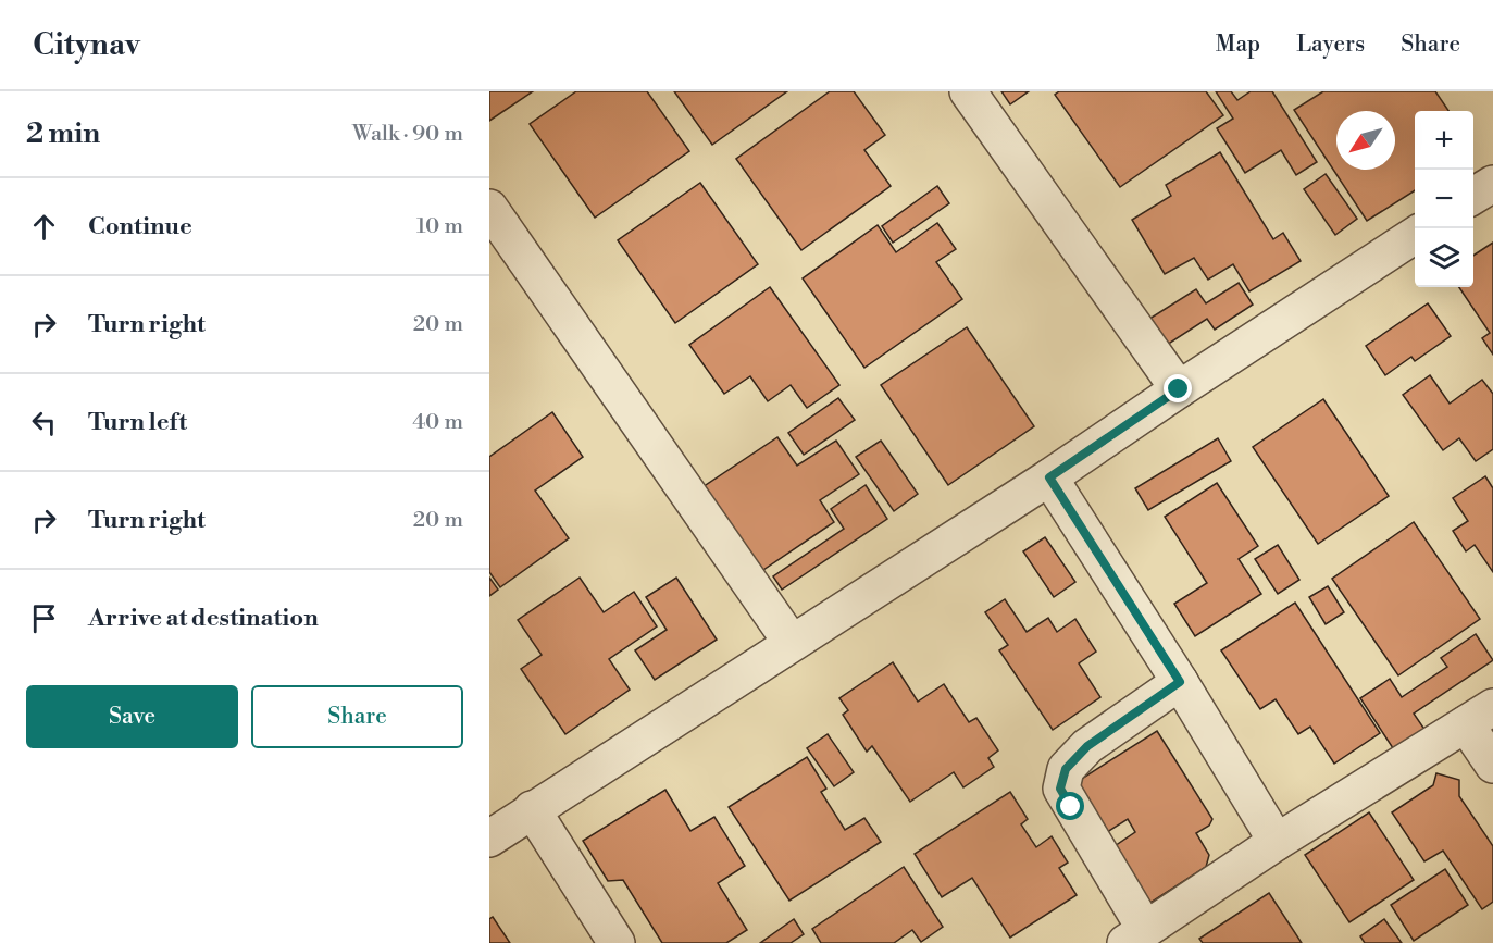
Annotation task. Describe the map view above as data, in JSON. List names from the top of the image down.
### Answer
{
  "north": "bottom left",
  "page": {
    "header": "Citynav",
    "nav": ["Map", "Layers", "Share"],
    "heading": ["2 min", "Walk · 90 m"],
    "map_buttons": ["+", "−"],
    "list": [
      ["Continue", "10 m"],
      ["Turn right", "20 m"],
      ["Turn left", "40 m"],
      ["Turn right", "20 m"],
      "Arrive at destination"
    ],
    "buttons": ["Save", "Share"]
  }
}
